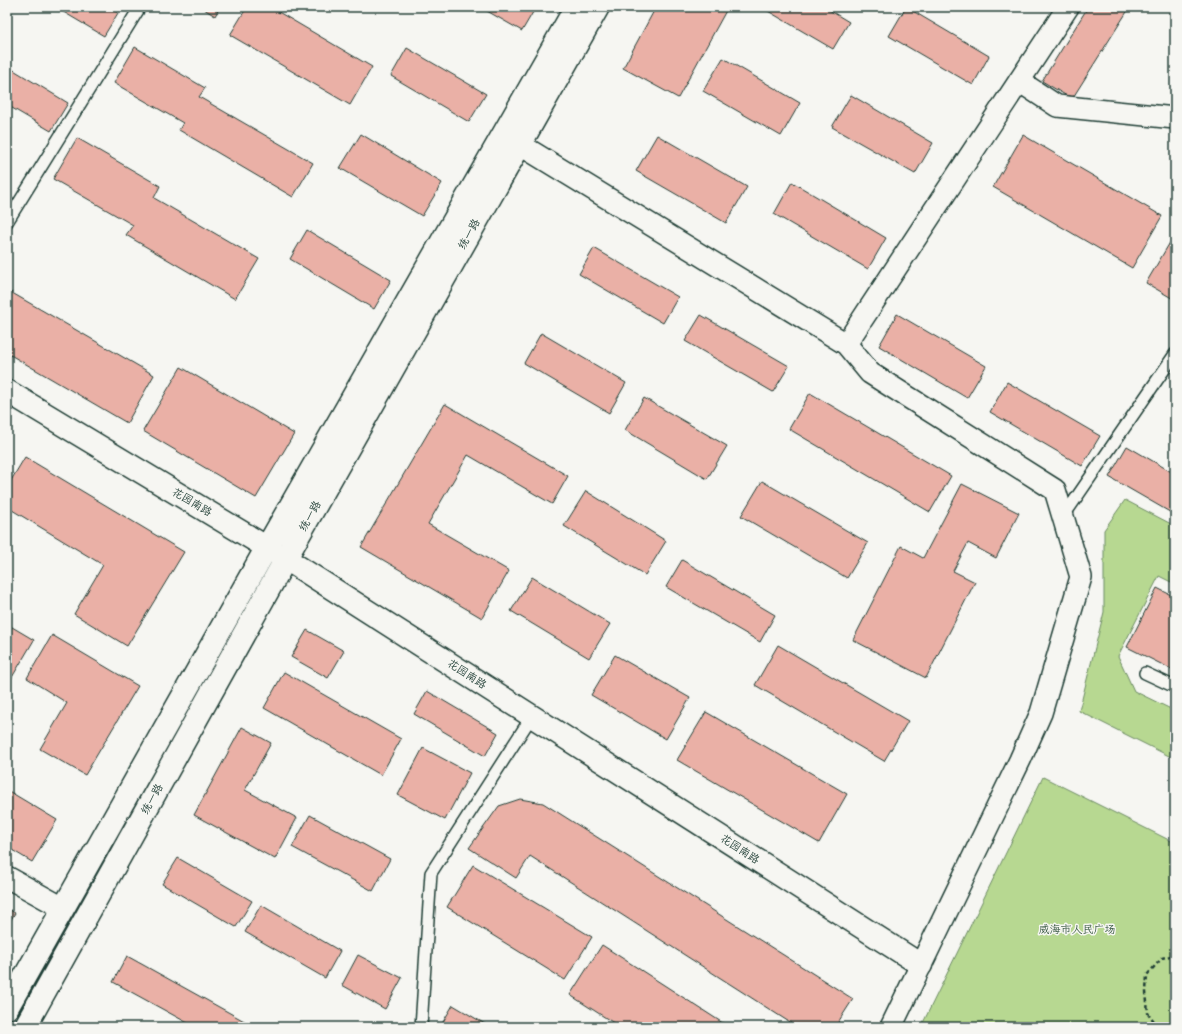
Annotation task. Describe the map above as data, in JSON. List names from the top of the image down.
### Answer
{
  "streets": {
    "main road": ["统一路", "花园南路"]
  },
  "crossings": [
    ["统一路", "花园南路"]
  ],
  "parks": ["威海市人民广场"]
}
